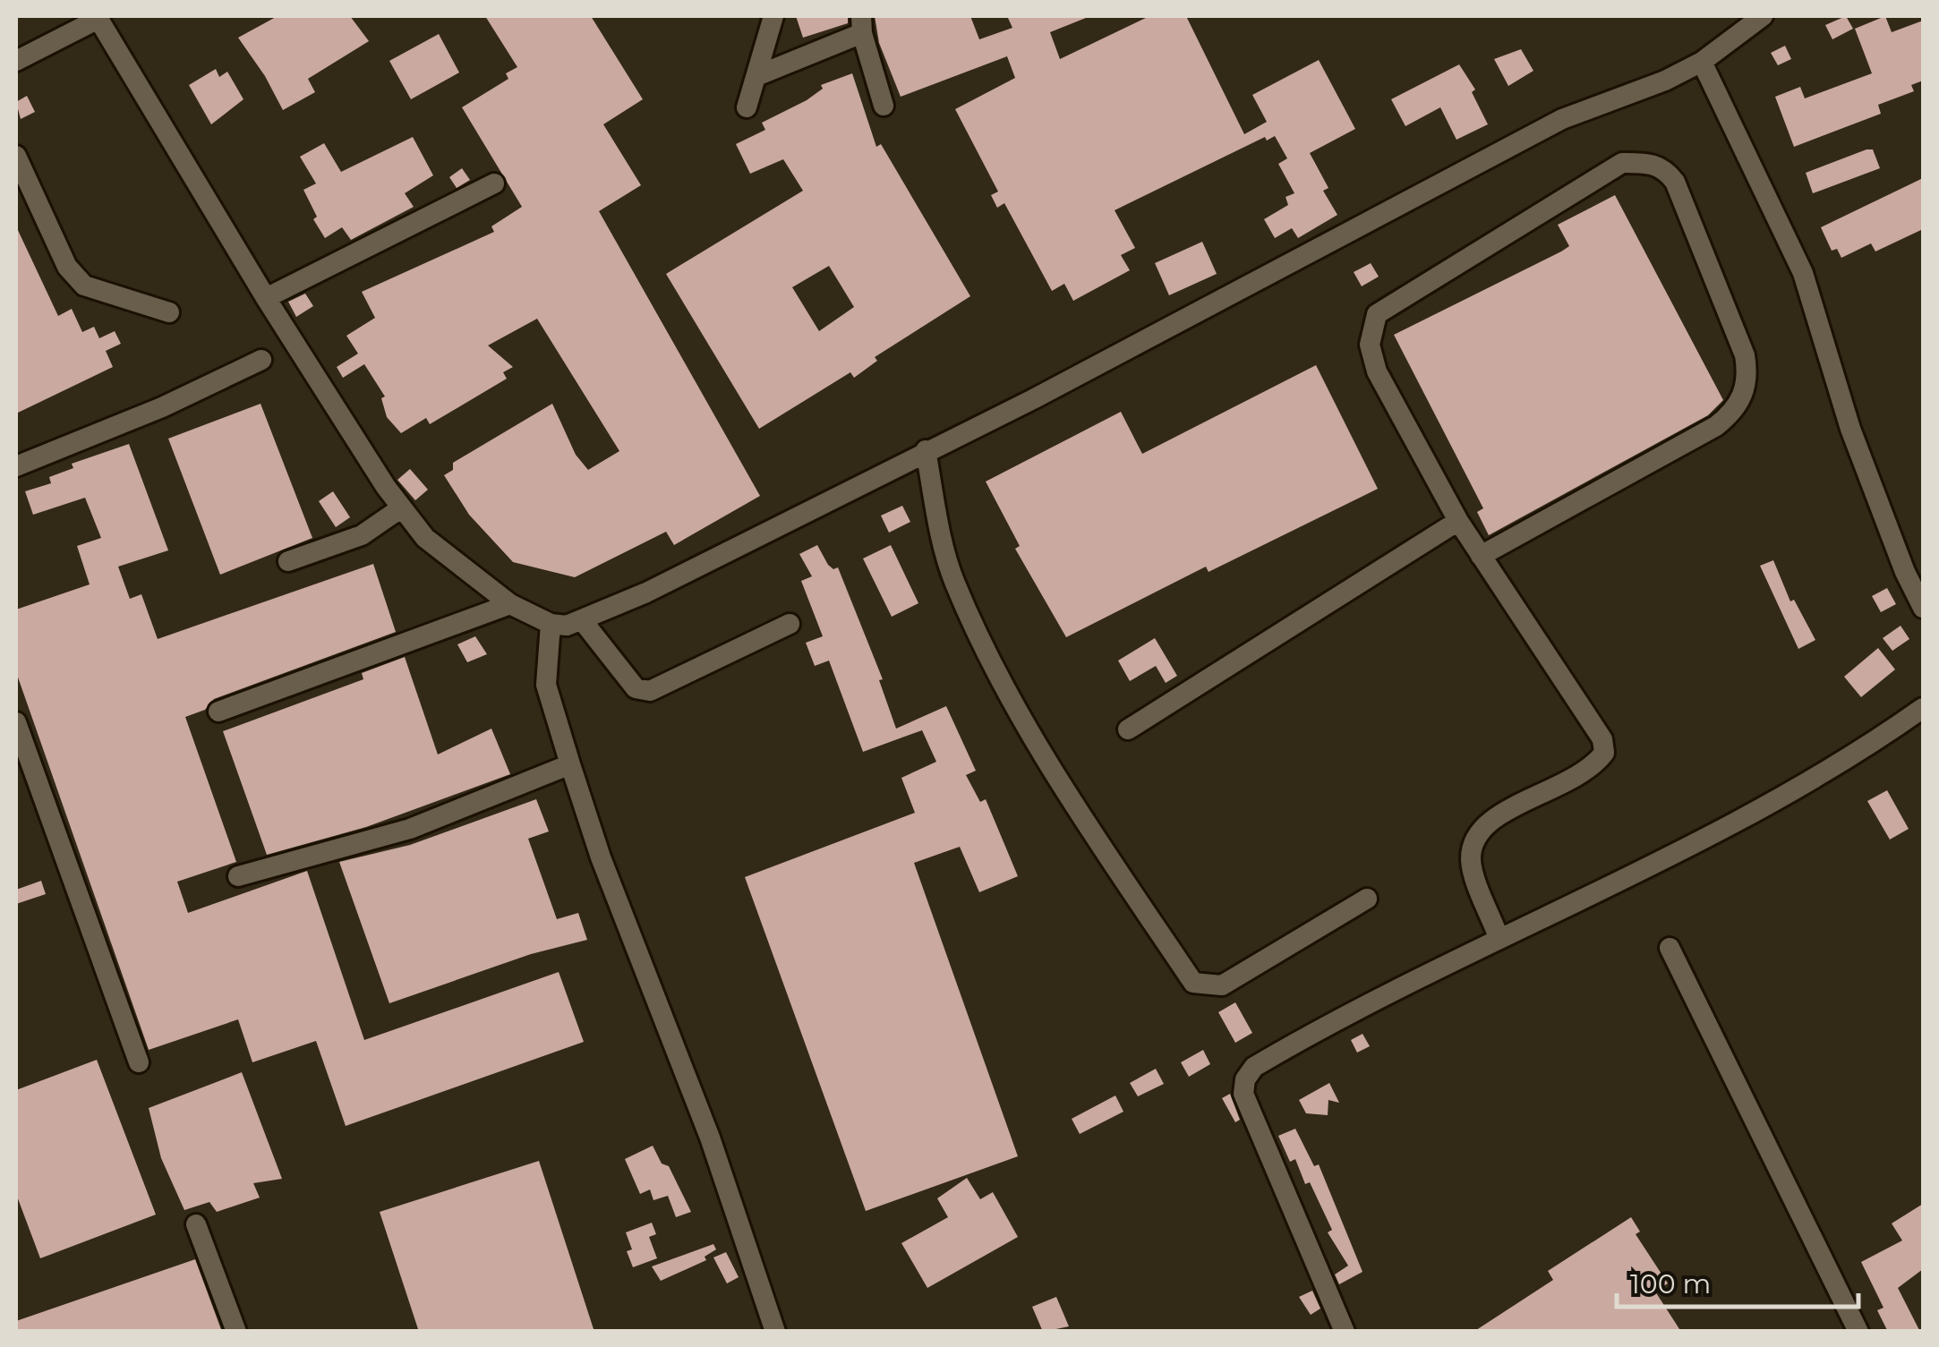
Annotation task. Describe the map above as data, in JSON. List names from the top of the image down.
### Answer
{
  "scale_bar": "100 m"
}
